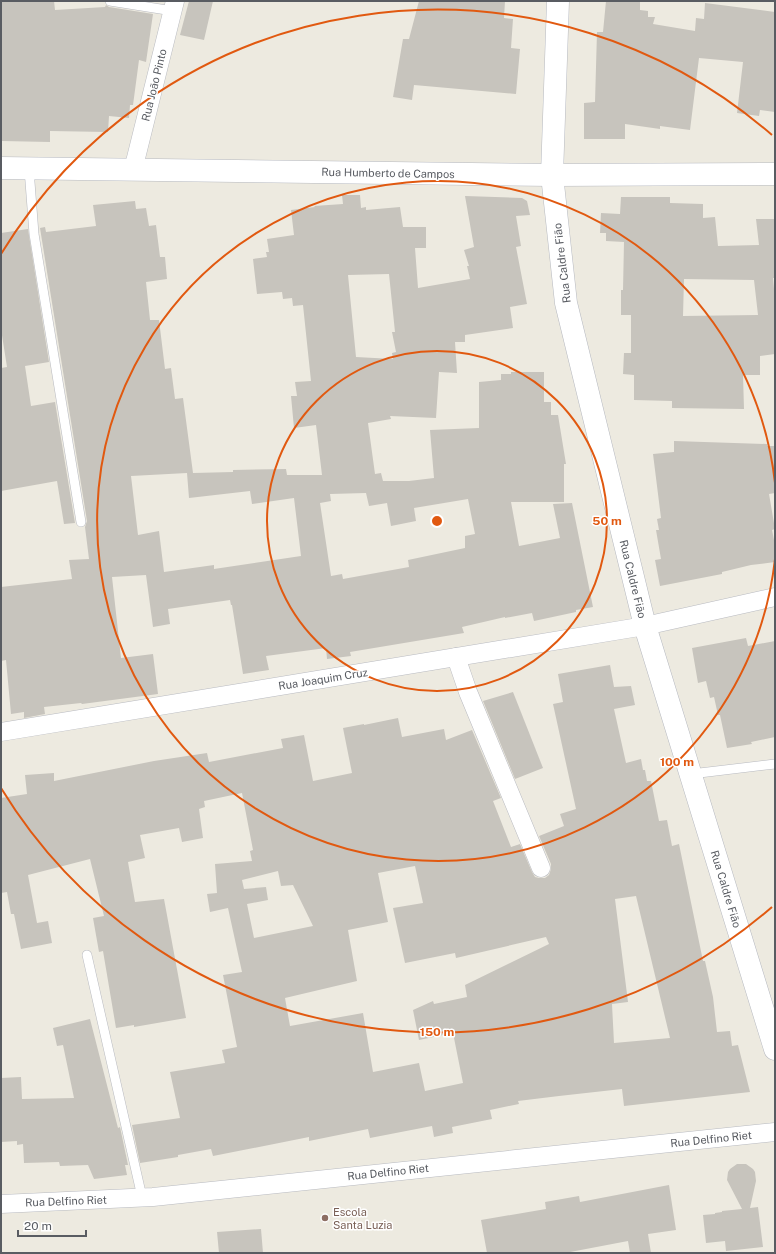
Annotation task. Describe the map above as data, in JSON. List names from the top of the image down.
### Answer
{
  "streets": {
    "street": [
      "Rua João Pinto",
      "Rua Humberto de Campos",
      "Rua Caldre Fião",
      "Rua Joaquim Cruz",
      "Rua Delfino Riet"
    ]
  },
  "crossings": [
    ["Rua João Pinto", "Rua Humberto de Campos"],
    ["Rua Humberto de Campos", "Rua Caldre Fião"],
    ["Rua Caldre Fião", "Rua Joaquim Cruz"]
  ],
  "places": ["Escola Santa Luzia"],
  "scale_bar": "20 m",
  "rings": ["50 m", "100 m", "150 m"]
}
